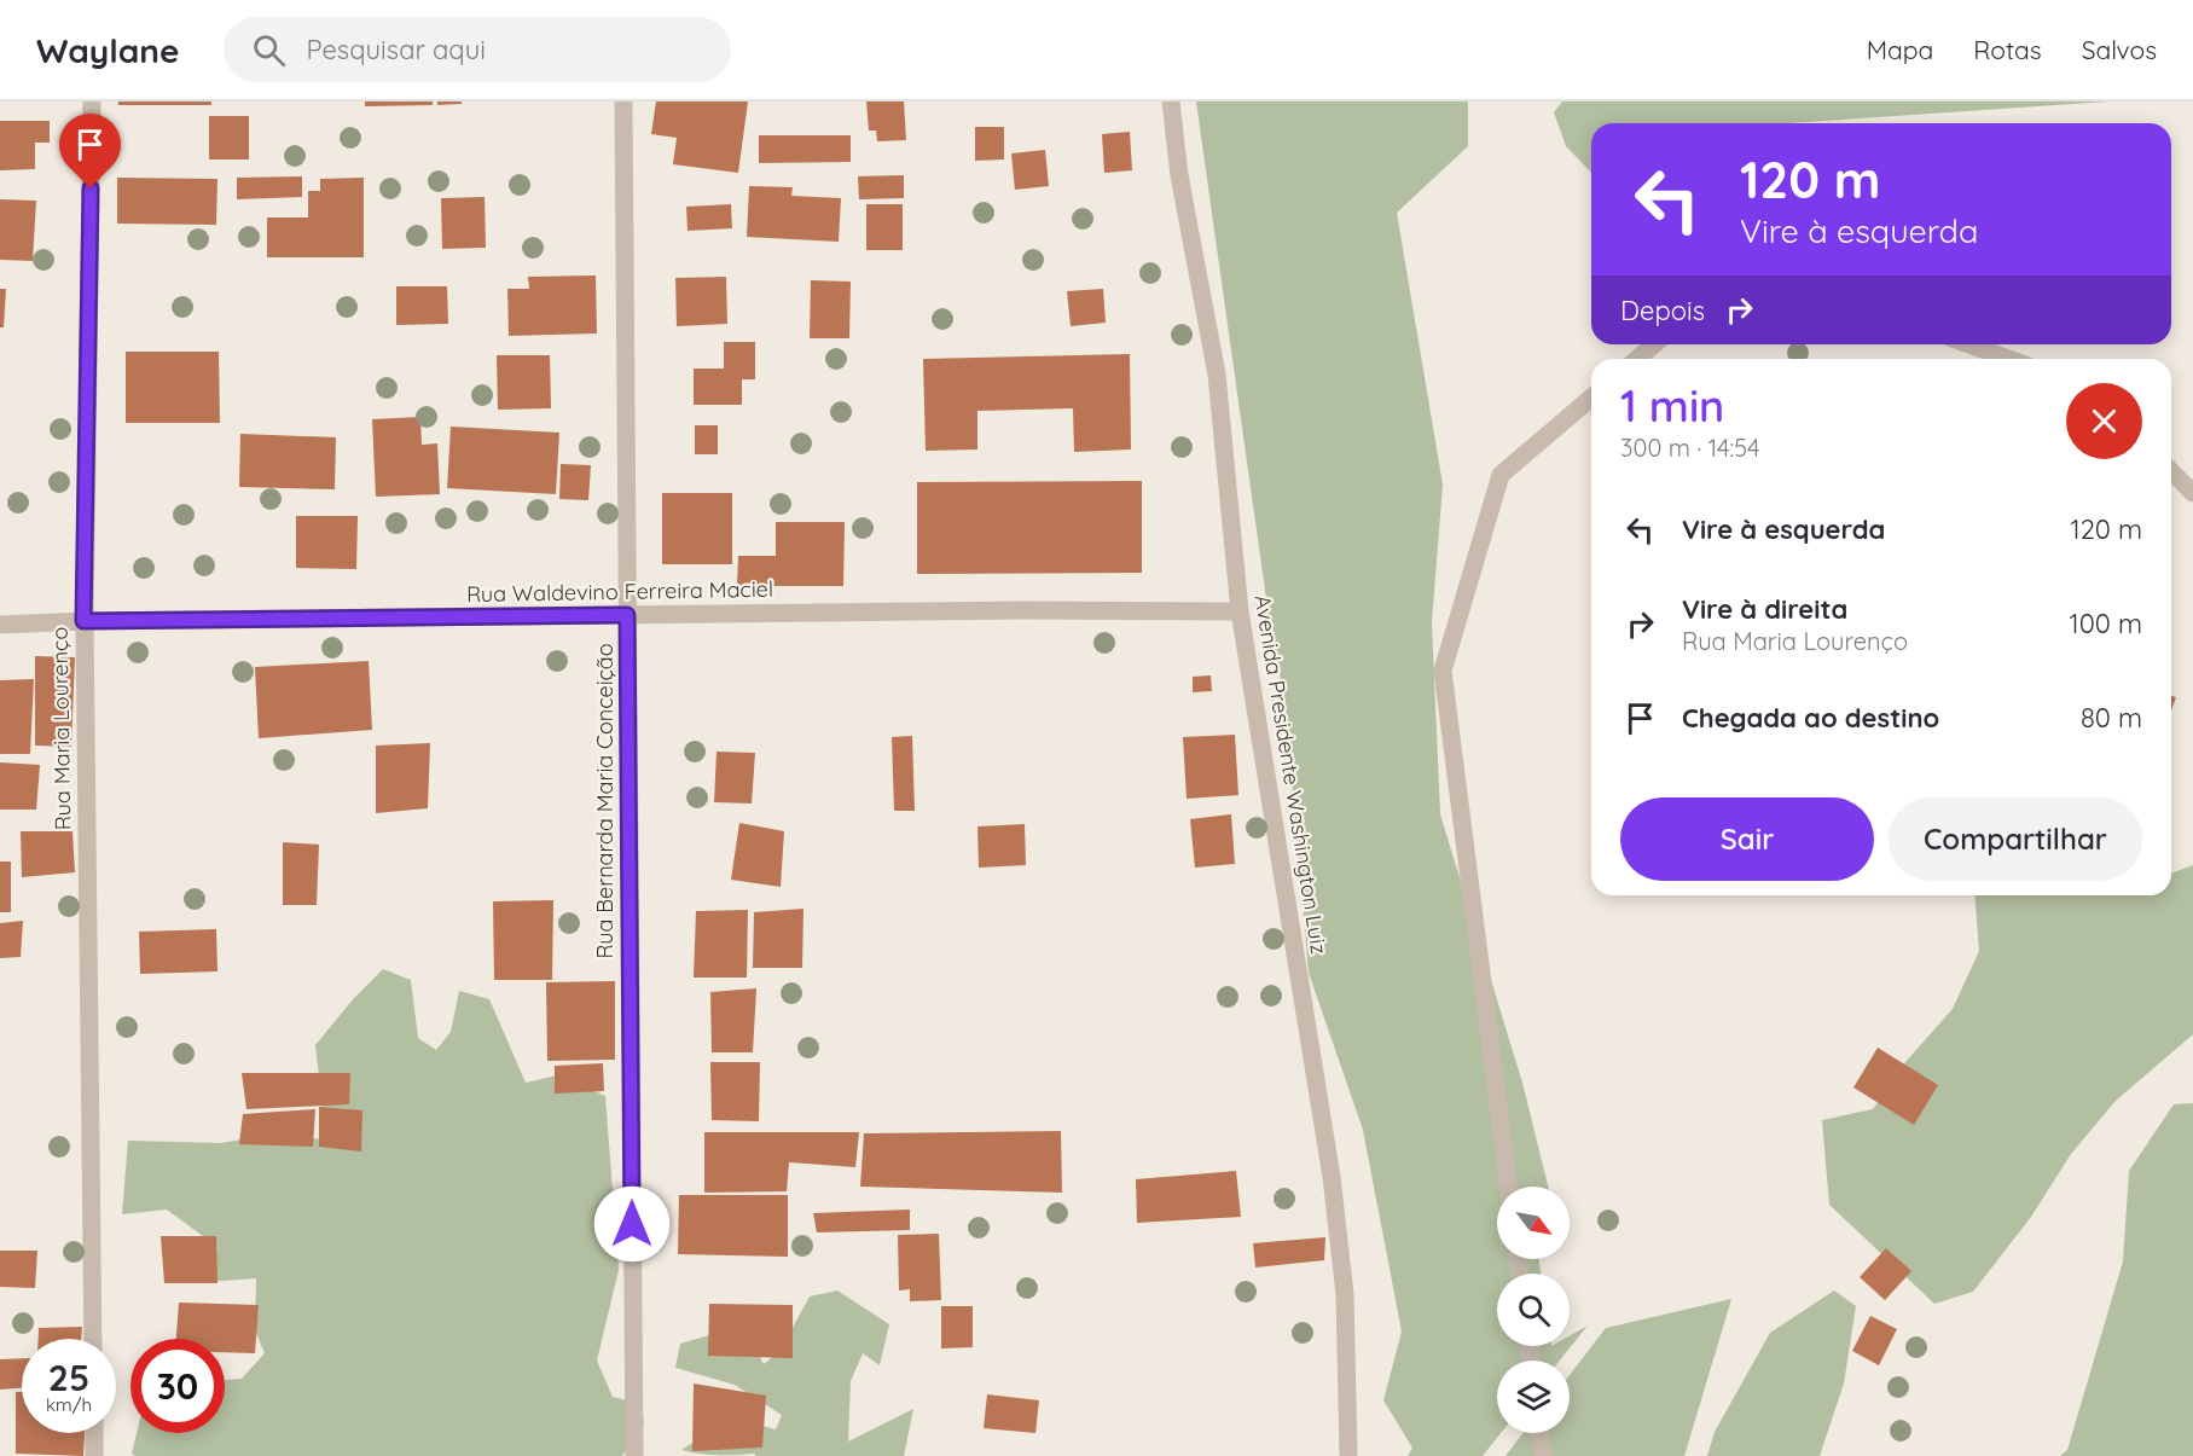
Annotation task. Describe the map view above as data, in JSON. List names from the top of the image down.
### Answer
{
  "streets": {
    "street": [
      "Rua Waldevino Ferreira Maciel",
      "Rua Maria Lourenço",
      "Avenida Presidente Washington Luiz",
      "Rua Bernarda Maria Conceição"
    ]
  },
  "crossings": [
    ["Rua Waldevino Ferreira Maciel", "Rua Maria Lourenço"],
    ["Rua Waldevino Ferreira Maciel", "Avenida Presidente Washington Luiz"],
    ["Rua Waldevino Ferreira Maciel", "Rua Bernarda Maria Conceição"]
  ],
  "north": "bottom right",
  "page": {
    "header": "Waylane",
    "search": "Pesquisar aqui",
    "nav": ["Mapa", "Rotas", "Salvos"],
    "turn": ["120 m", "Vire à esquerda"],
    "then": "Depois",
    "heading": ["1 min", "300 m · 14:54"],
    "list": [
      {
        "name": "Vire à esquerda",
        "value": "120 m"
      },
      {
        "name": "Vire à direita",
        "note": "Rua Maria Lourenço",
        "value": "100 m"
      },
      {
        "name": "Chegada ao destino",
        "value": "80 m"
      }
    ],
    "buttons": ["Sair", "Compartilhar"],
    "speed": "25 km/h",
    "limit": "30"
  }
}
